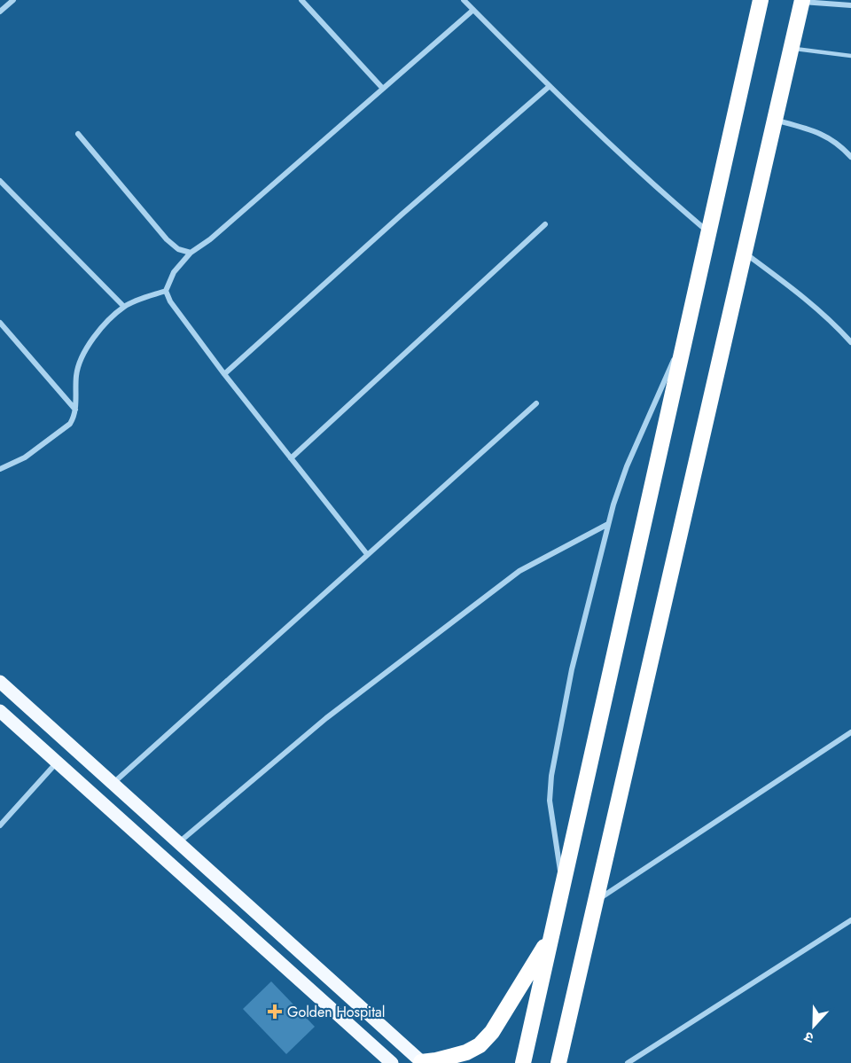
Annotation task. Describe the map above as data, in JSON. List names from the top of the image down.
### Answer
{
  "places": {
    "health": ["Golden Hospital"]
  },
  "north": "bottom"
}
